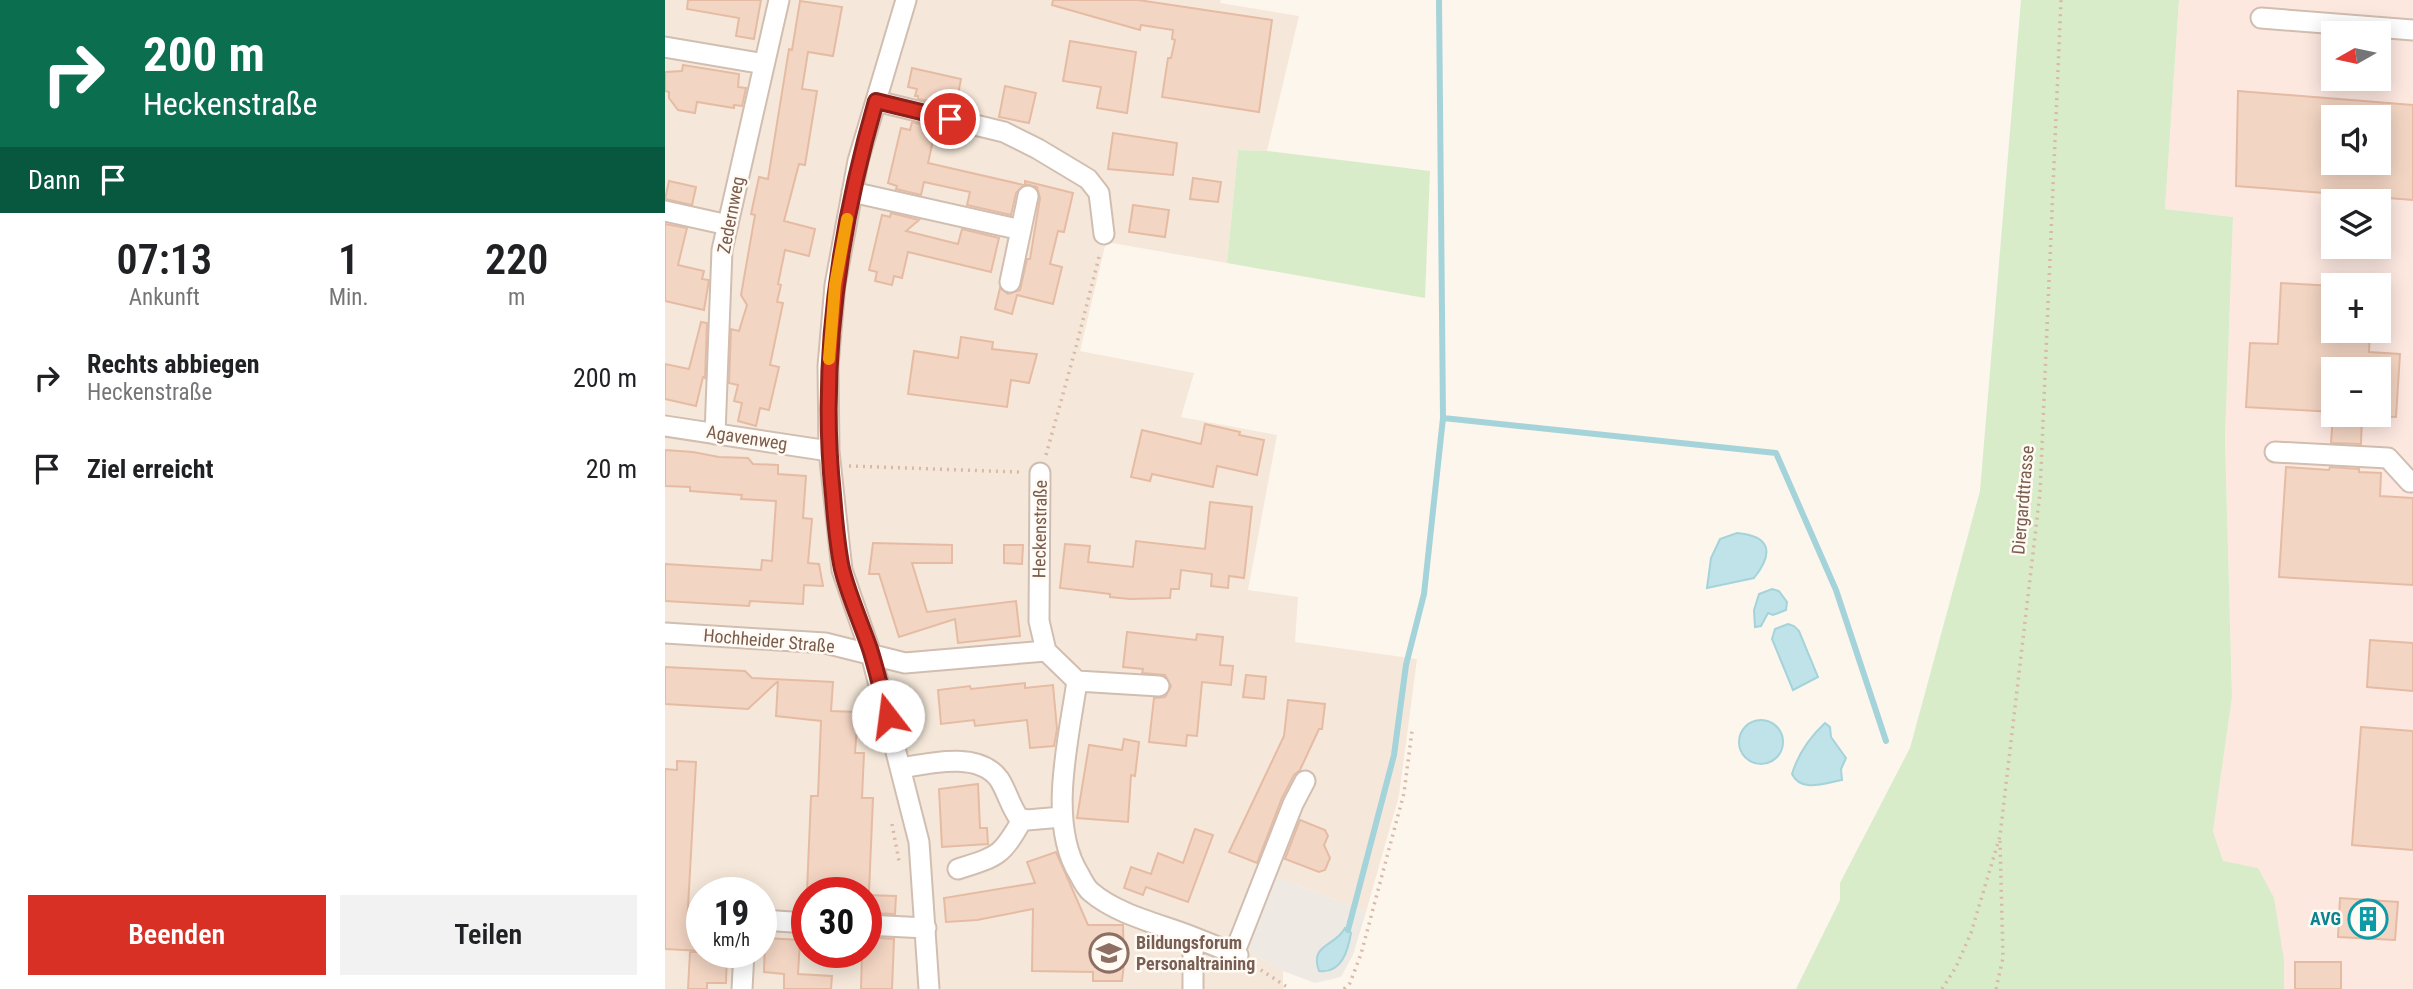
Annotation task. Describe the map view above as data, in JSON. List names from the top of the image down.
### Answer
{
  "streets": {
    "street": [
      "Zedernweg",
      "Agavenweg",
      "Heckenstraße",
      "Hochheider Straße"
    ],
    "path": ["Diergardttrasse"]
  },
  "crossings": [
    ["Zedernweg", "Agavenweg"],
    ["Heckenstraße", "Hochheider Straße"]
  ],
  "places": {
    "building": ["AVG"],
    "school or university": ["Bildungsforum Personaltraining"]
  },
  "north": "left",
  "page": {
    "turn": ["200 m", "Heckenstraße"],
    "map_buttons": ["+", "−"],
    "then": "Dann",
    "eta": [
      "07:13",
      "Ankunft",
      "1",
      "Min.",
      "220",
      "m"
    ],
    "list": [
      {
        "name": "Rechts abbiegen",
        "note": "Heckenstraße",
        "value": "200 m"
      },
      {
        "name": "Ziel erreicht",
        "value": "20 m"
      }
    ],
    "speed": "19 km/h",
    "limit": "30",
    "buttons": ["Beenden", "Teilen"]
  }
}
